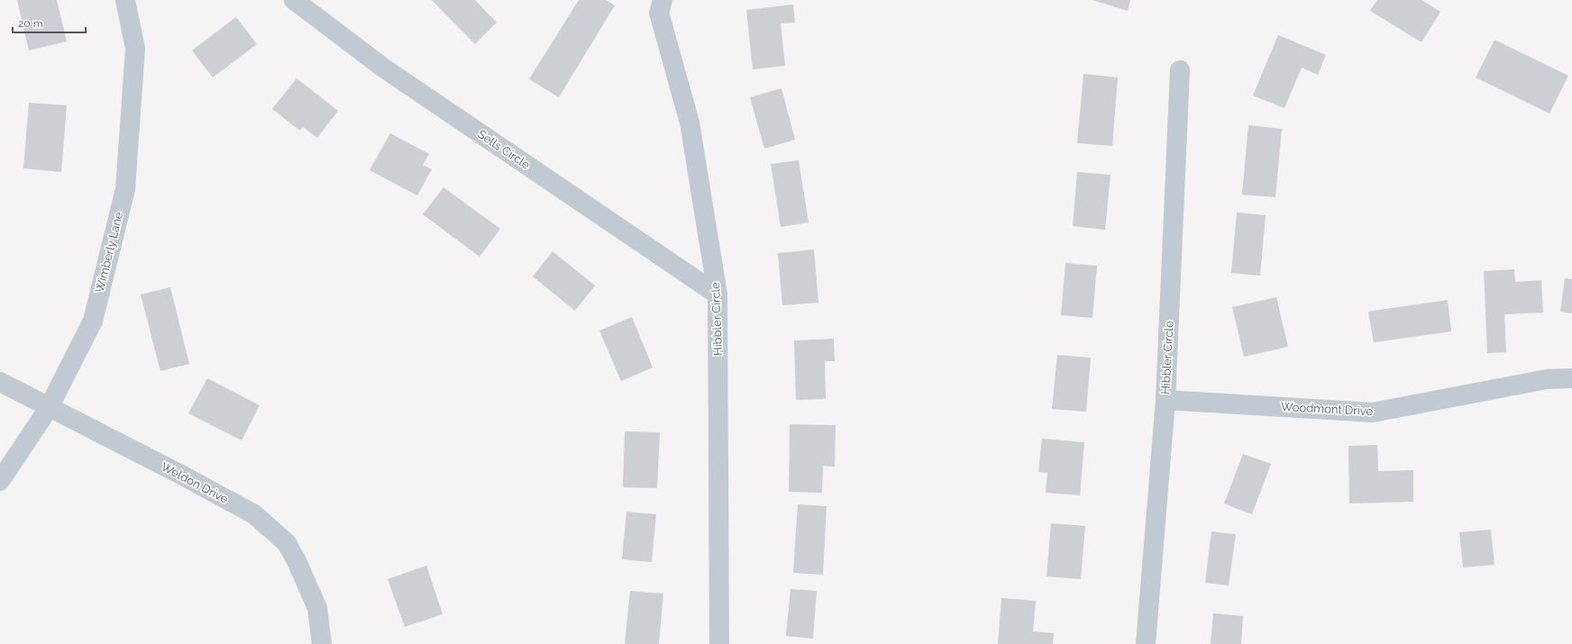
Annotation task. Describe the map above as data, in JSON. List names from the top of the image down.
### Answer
{
  "streets": {
    "street": [
      "Sells Circle",
      "Wimberly Lane",
      "Hibbler Circle",
      "Woodmont Drive",
      "Weldon Drive"
    ]
  },
  "crossings": [
    ["Sells Circle", "Hibbler Circle"],
    ["Wimberly Lane", "Weldon Drive"],
    ["Hibbler Circle", "Woodmont Drive"]
  ],
  "scale_bar": "20 m"
}
